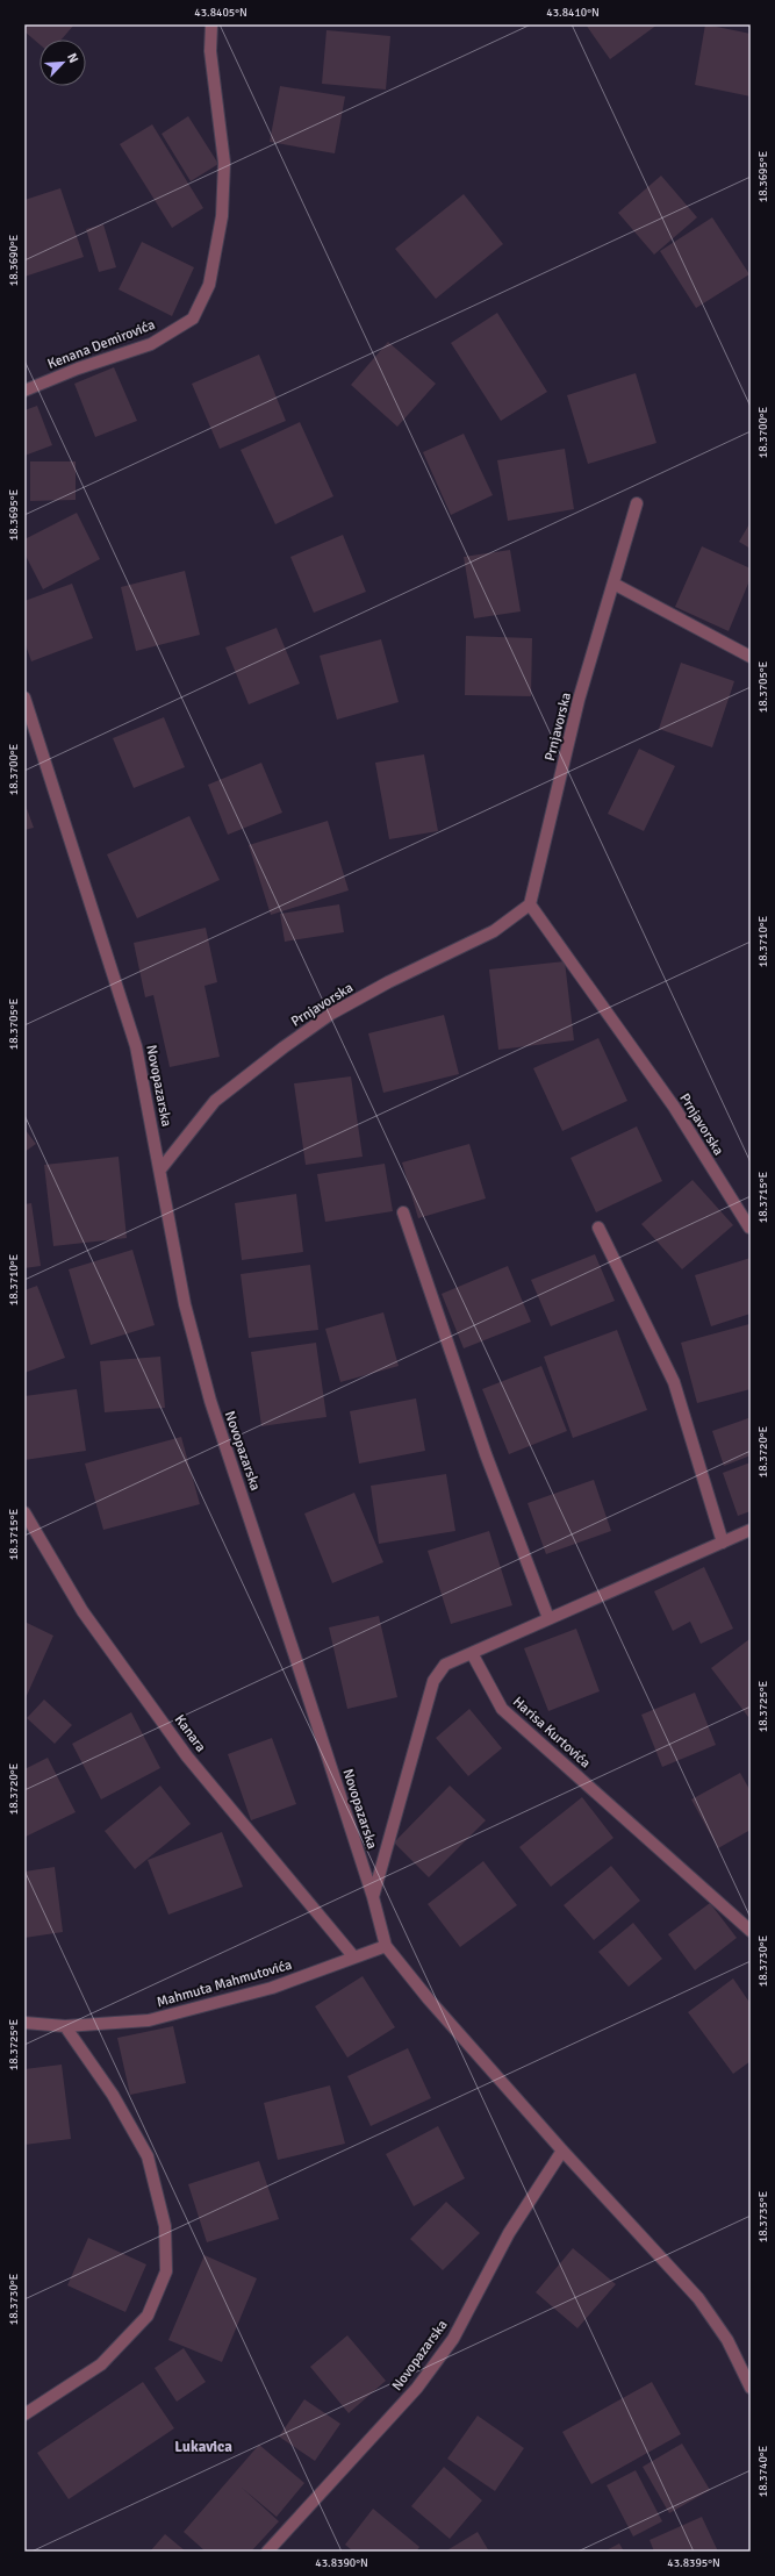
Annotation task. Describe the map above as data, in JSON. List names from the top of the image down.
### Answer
{
  "streets": {
    "street": [
      "Kenana Demirovića",
      "Prnjavorska",
      "Novopazarska",
      "Harisa Kurtovića",
      "Kanara",
      "Mahmuta Mahmutovića"
    ]
  },
  "crossings": [
    ["Prnjavorska", "Novopazarska"],
    ["Novopazarska", "Mahmuta Mahmutovića"],
    ["Kanara", "Mahmuta Mahmutovića"]
  ],
  "districts": ["Lukavica"],
  "north": "top right",
  "coordinates": [
    "43.8405°N",
    "43.8410°N",
    "18.3695°E",
    "18.3690°E",
    "18.3700°E",
    "18.3705°E",
    "18.3710°E",
    "18.3715°E",
    "18.3720°E",
    "18.3725°E",
    "18.3730°E",
    "18.3735°E",
    "18.3740°E",
    "43.8390°N",
    "43.8395°N"
  ]
}
